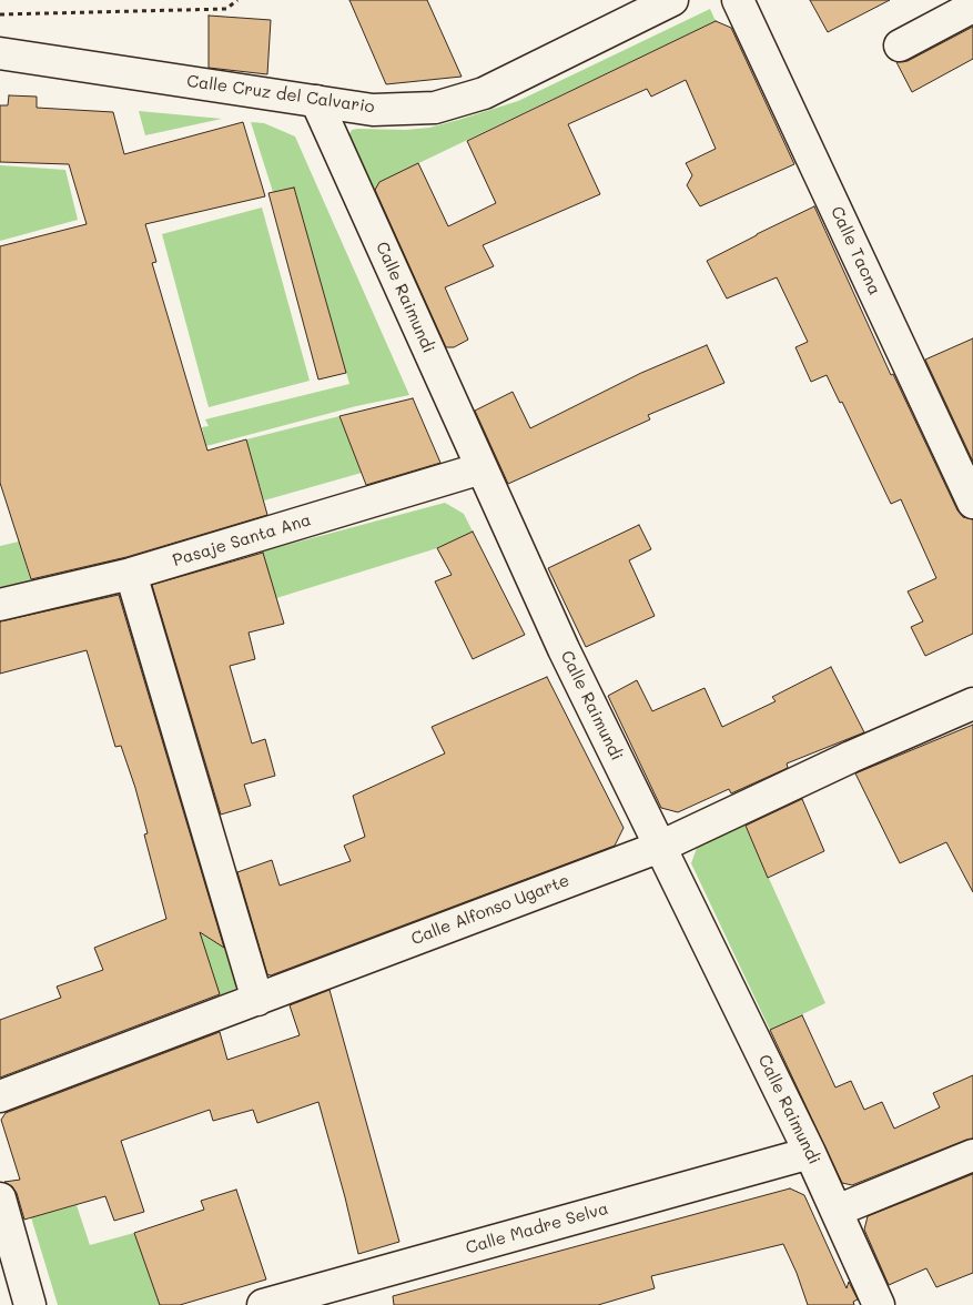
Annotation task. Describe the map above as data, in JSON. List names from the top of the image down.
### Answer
{
  "streets": {
    "street": [
      "Calle Cruz del Calvario",
      "Calle Tacna",
      "Calle Raimundi",
      "Pasaje Santa Ana",
      "Calle Alfonso Ugarte",
      "Calle Madre Selva"
    ]
  },
  "crossings": [
    ["Calle Cruz del Calvario", "Calle Raimundi"],
    ["Calle Raimundi", "Pasaje Santa Ana"],
    ["Calle Raimundi", "Calle Alfonso Ugarte"],
    ["Calle Raimundi", "Calle Madre Selva"]
  ]
}
